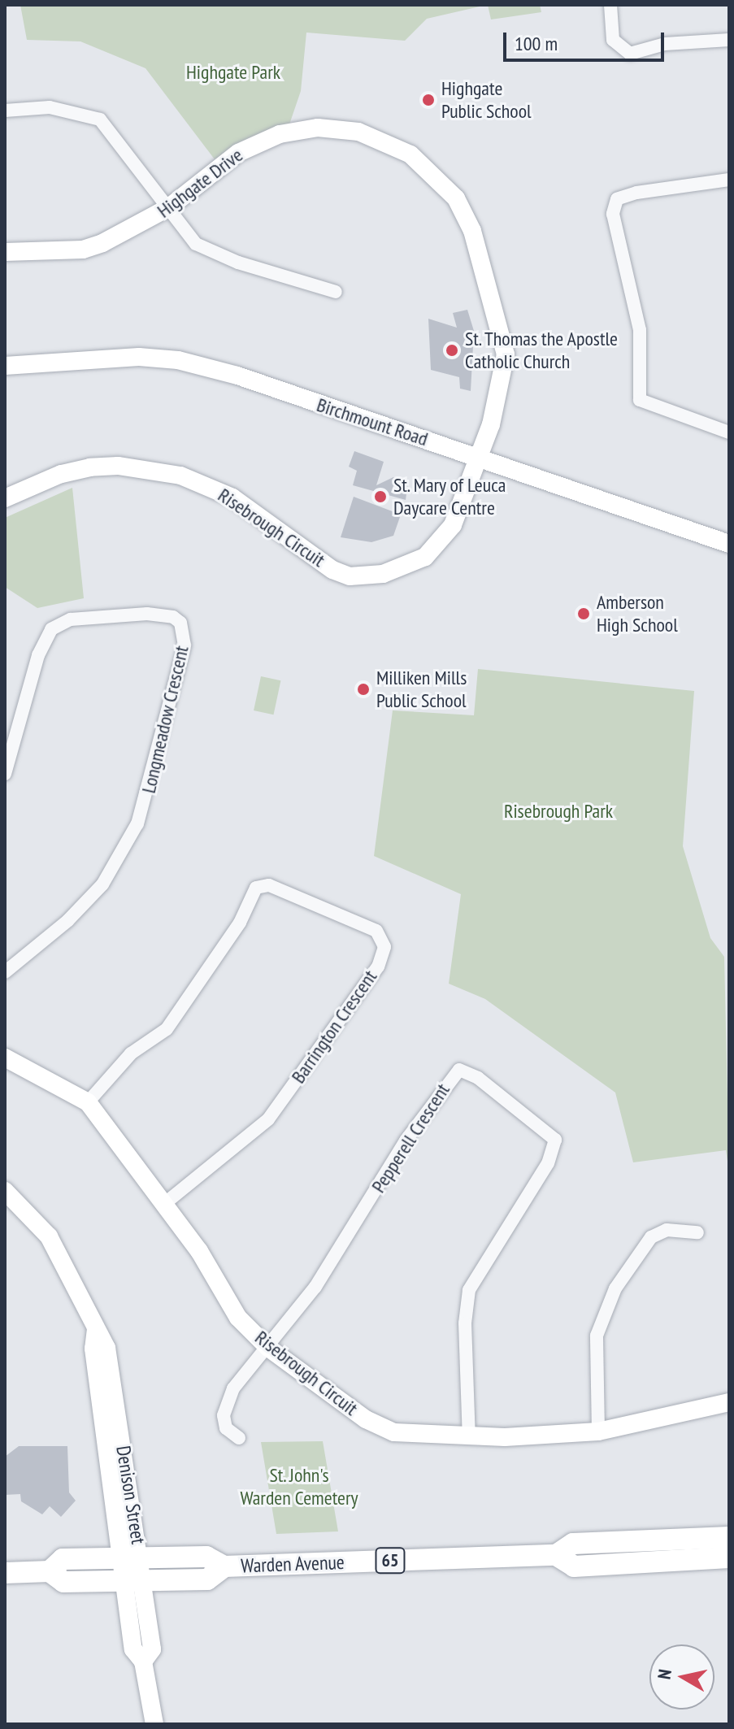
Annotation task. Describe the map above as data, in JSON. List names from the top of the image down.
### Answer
{
  "streets": {
    "main road": ["65", "Warden Avenue"],
    "street": [
      "Highgate Drive",
      "Birchmount Road",
      "Risebrough Circuit",
      "Longmeadow Crescent",
      "Barrington Crescent",
      "Pepperell Crescent",
      "Denison Street"
    ]
  },
  "crossings": [
    ["Highgate Drive", "Birchmount Road"],
    ["Highgate Drive", "Risebrough Circuit"],
    ["Birchmount Road", "Risebrough Circuit"],
    ["Risebrough Circuit", "Barrington Crescent"],
    ["Risebrough Circuit", "Pepperell Crescent"],
    ["Denison Street", "Warden Avenue"]
  ],
  "parks": ["Highgate Park", "Risebrough Park", "St. John's Warden Cemetery"],
  "places": [
    "Highgate Public School",
    "St. Thomas the Apostle Catholic Church",
    "St. Mary of Leuca Daycare Centre",
    "Amberson High School",
    "Milliken Mills Public School"
  ],
  "scale_bar": "100 m",
  "north": "left"
}
